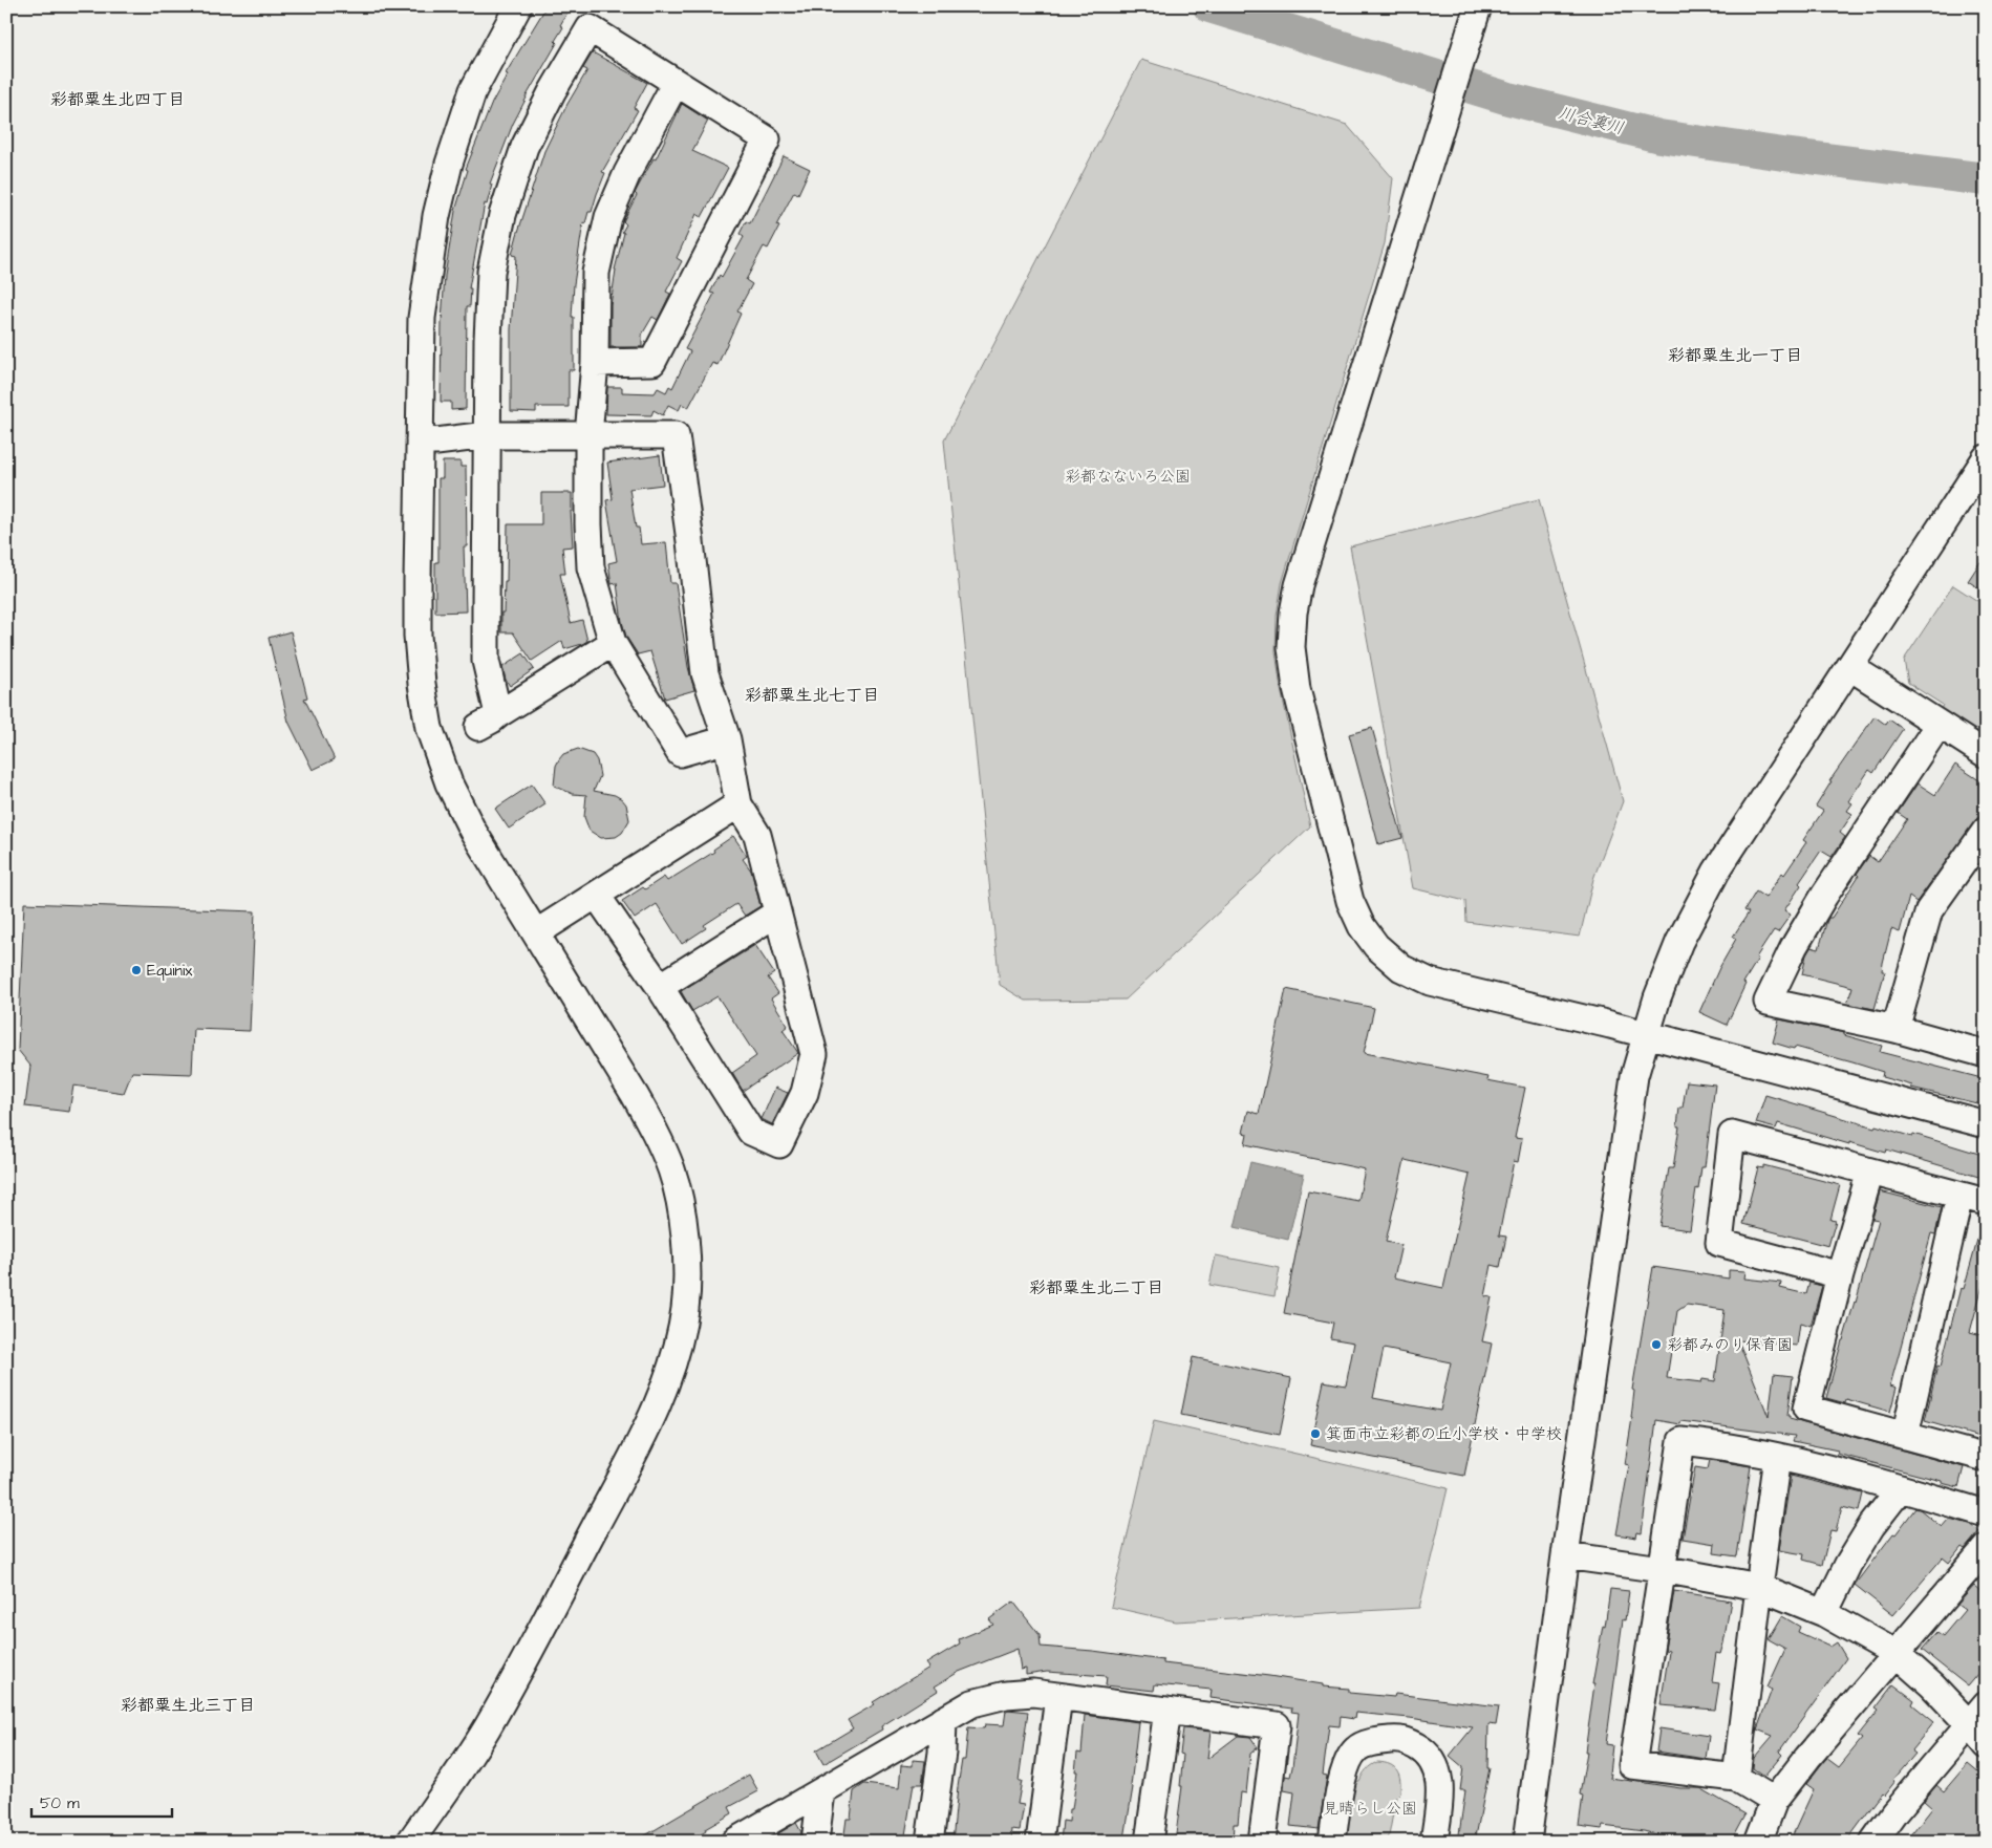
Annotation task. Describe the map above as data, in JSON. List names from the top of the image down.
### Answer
{
  "districts": [
    "彩都粟生北四丁目",
    "彩都粟生北一丁目",
    "彩都粟生北七丁目",
    "彩都粟生北二丁目",
    "彩都粟生北三丁目"
  ],
  "water": ["川合裏川"],
  "parks": ["彩都なないろ公園", "見晴らし公園"],
  "places": ["Equinix", "彩都みのり保育園", "箕面市立彩都の丘小学校・中学校"],
  "scale_bar": "50 m"
}
